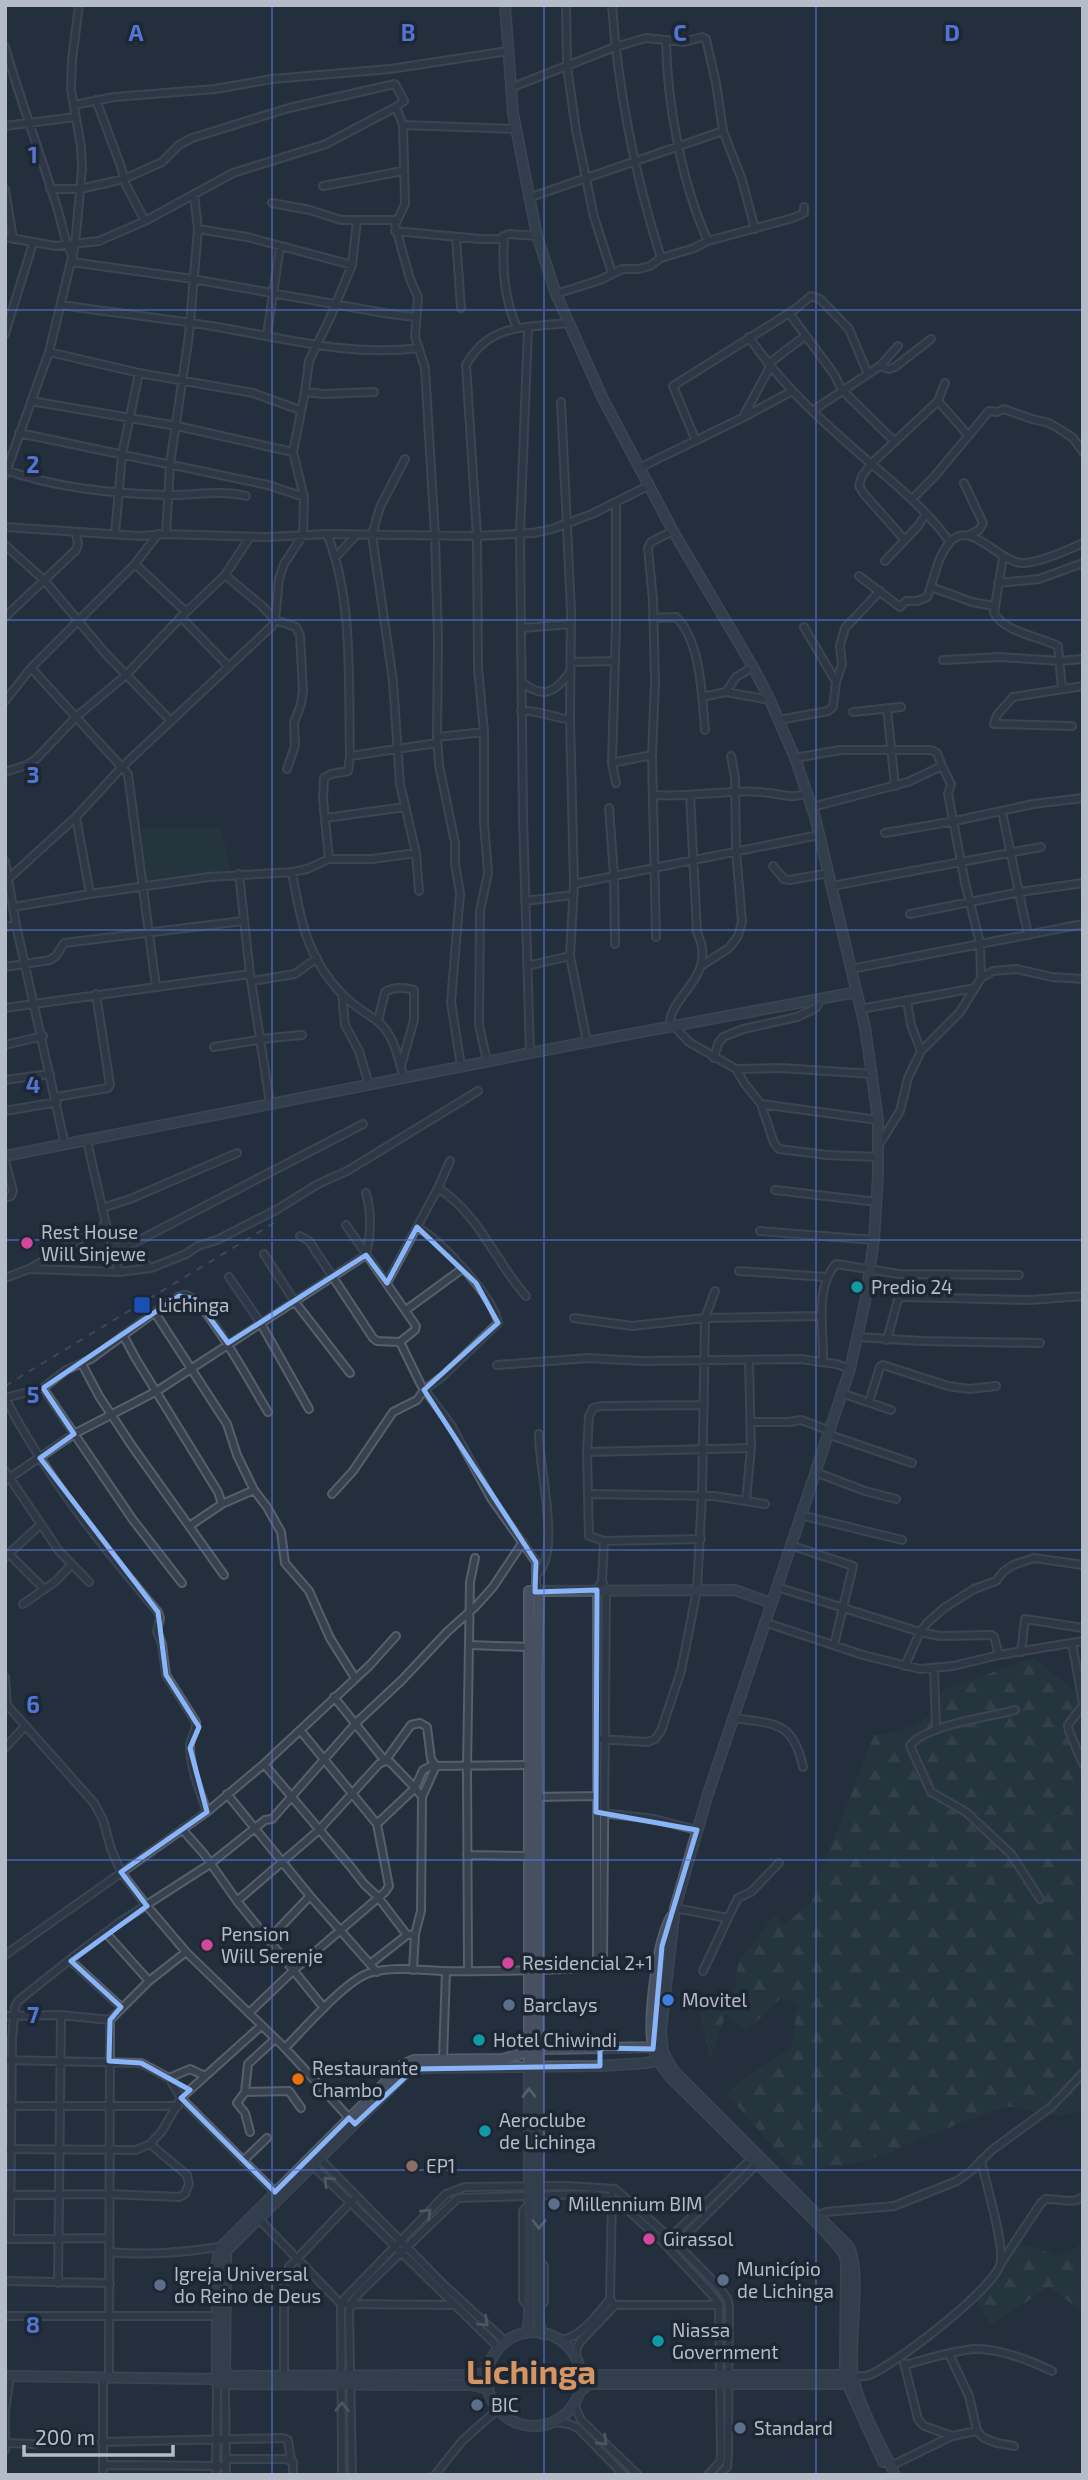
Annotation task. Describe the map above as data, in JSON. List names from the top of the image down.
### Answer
{
  "districts": ["Lichinga"],
  "places": {
    "other": [
      "Rest House Will Sinjewe",
      "Predio 24",
      "Pension Will Serenje",
      "Residencial 2+1",
      "Movitel",
      "Barclays",
      "Hotel Chiwindi",
      "Restaurante Chambo",
      "Aeroclube de Lichinga",
      "EP1",
      "Millennium BIM",
      "Girassol",
      "Município de Lichinga",
      "Igreja Universal do Reino de Deus",
      "Niassa Government",
      "BIC",
      "Standard"
    ],
    "transit": ["Lichinga"]
  },
  "scale_bar": "200 m",
  "grid": {
    "columns": [
      "A",
      "B",
      "C",
      "D"
    ],
    "rows": [
      "1",
      "2",
      "3",
      "4",
      "5",
      "6",
      "7",
      "8"
    ]
  }
}
